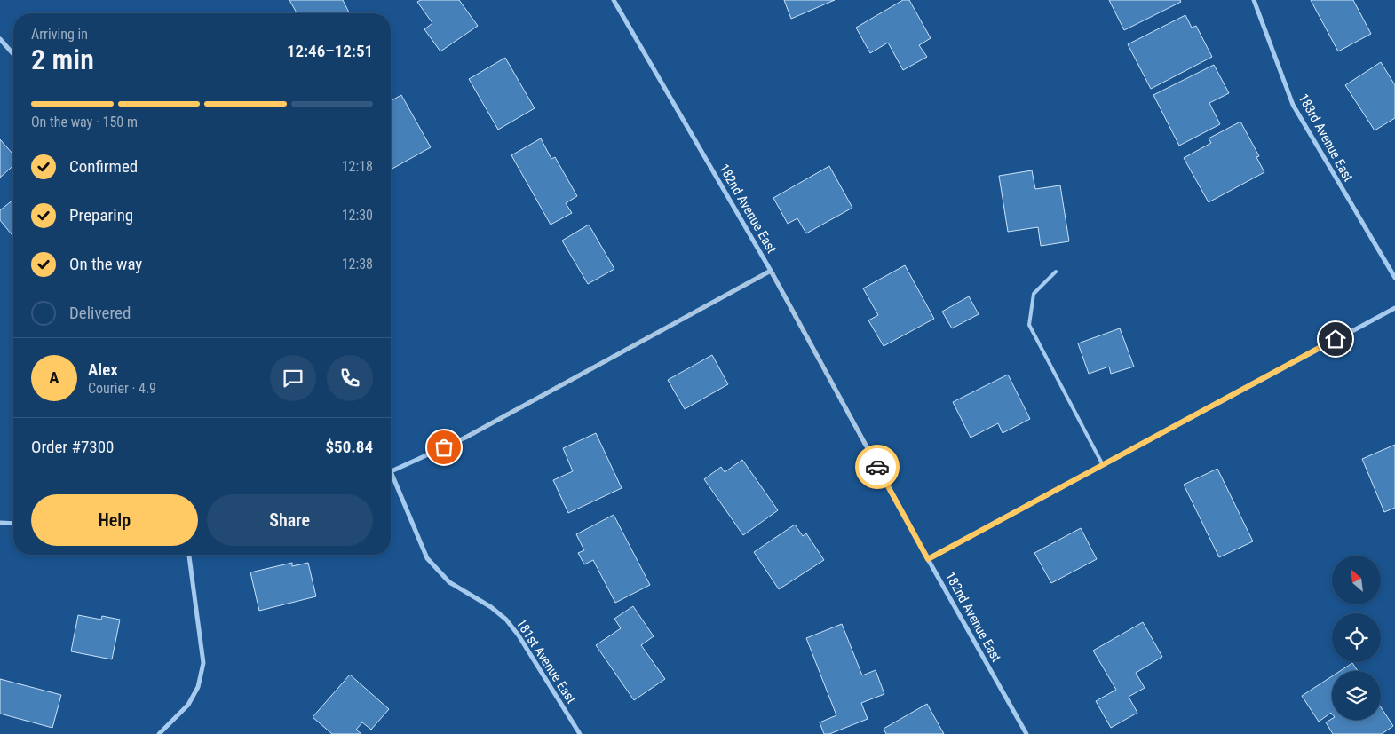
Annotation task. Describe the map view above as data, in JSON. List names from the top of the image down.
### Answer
{
  "streets": {
    "street": ["183rd Avenue East", "182nd Avenue East", "181st Avenue East"]
  },
  "north": "top left",
  "page": {
    "heading": ["2 min", "Arriving in", "12:46–12:51"],
    "panel": [
      "Alex",
      "Courier · 4.9",
      "Order #7300",
      "$50.84"
    ],
    "bar": "On the way · 150 m",
    "list": [
      ["Confirmed", "12:18"],
      ["Preparing", "12:30"],
      ["On the way", "12:38"],
      "Delivered"
    ],
    "round": "A",
    "buttons": ["Help", "Share"]
  }
}
